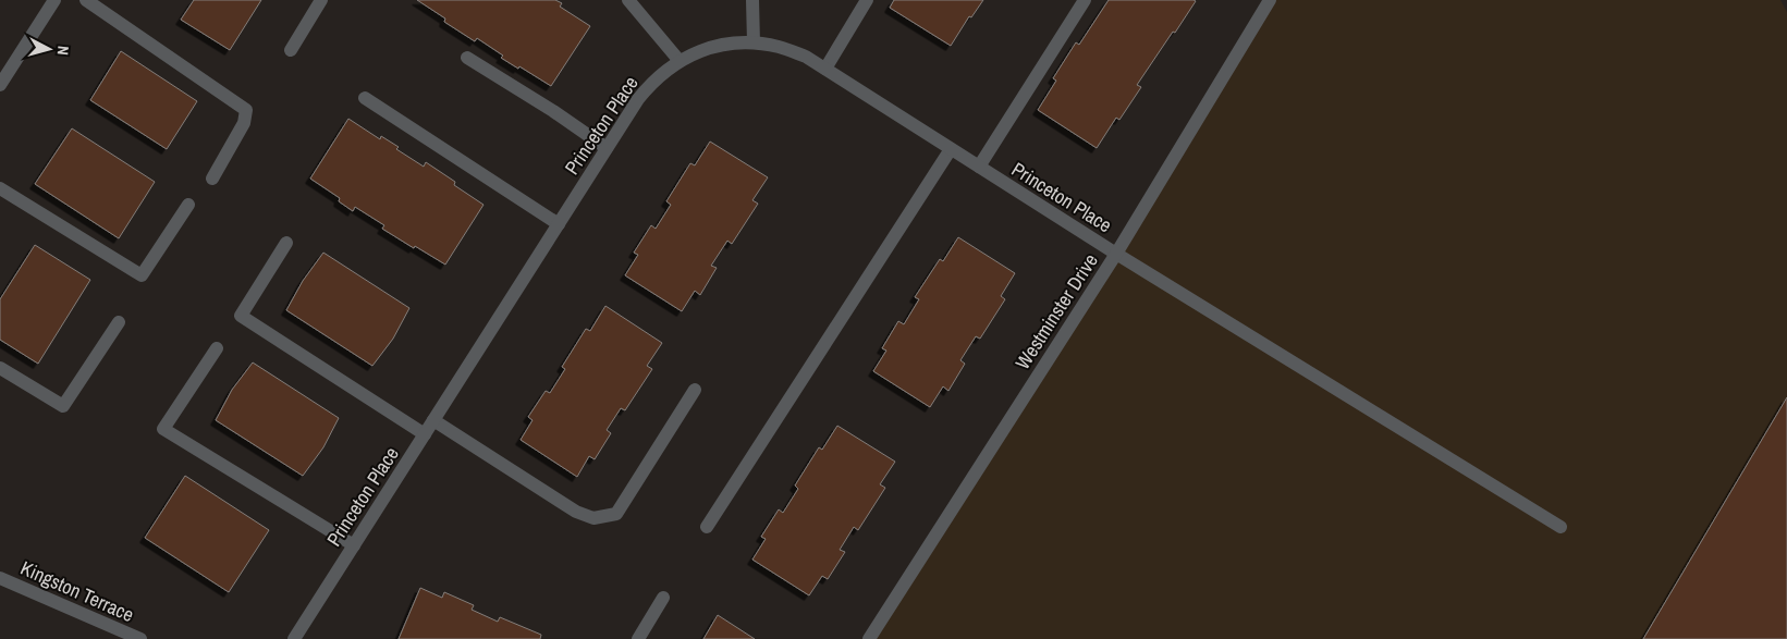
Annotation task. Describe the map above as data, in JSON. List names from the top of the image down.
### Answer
{
  "streets": {
    "street": ["Princeton Place", "Westminster Drive", "Kingston Terrace"]
  },
  "crossings": [
    ["Princeton Place", "Westminster Drive"]
  ],
  "north": "right"
}
